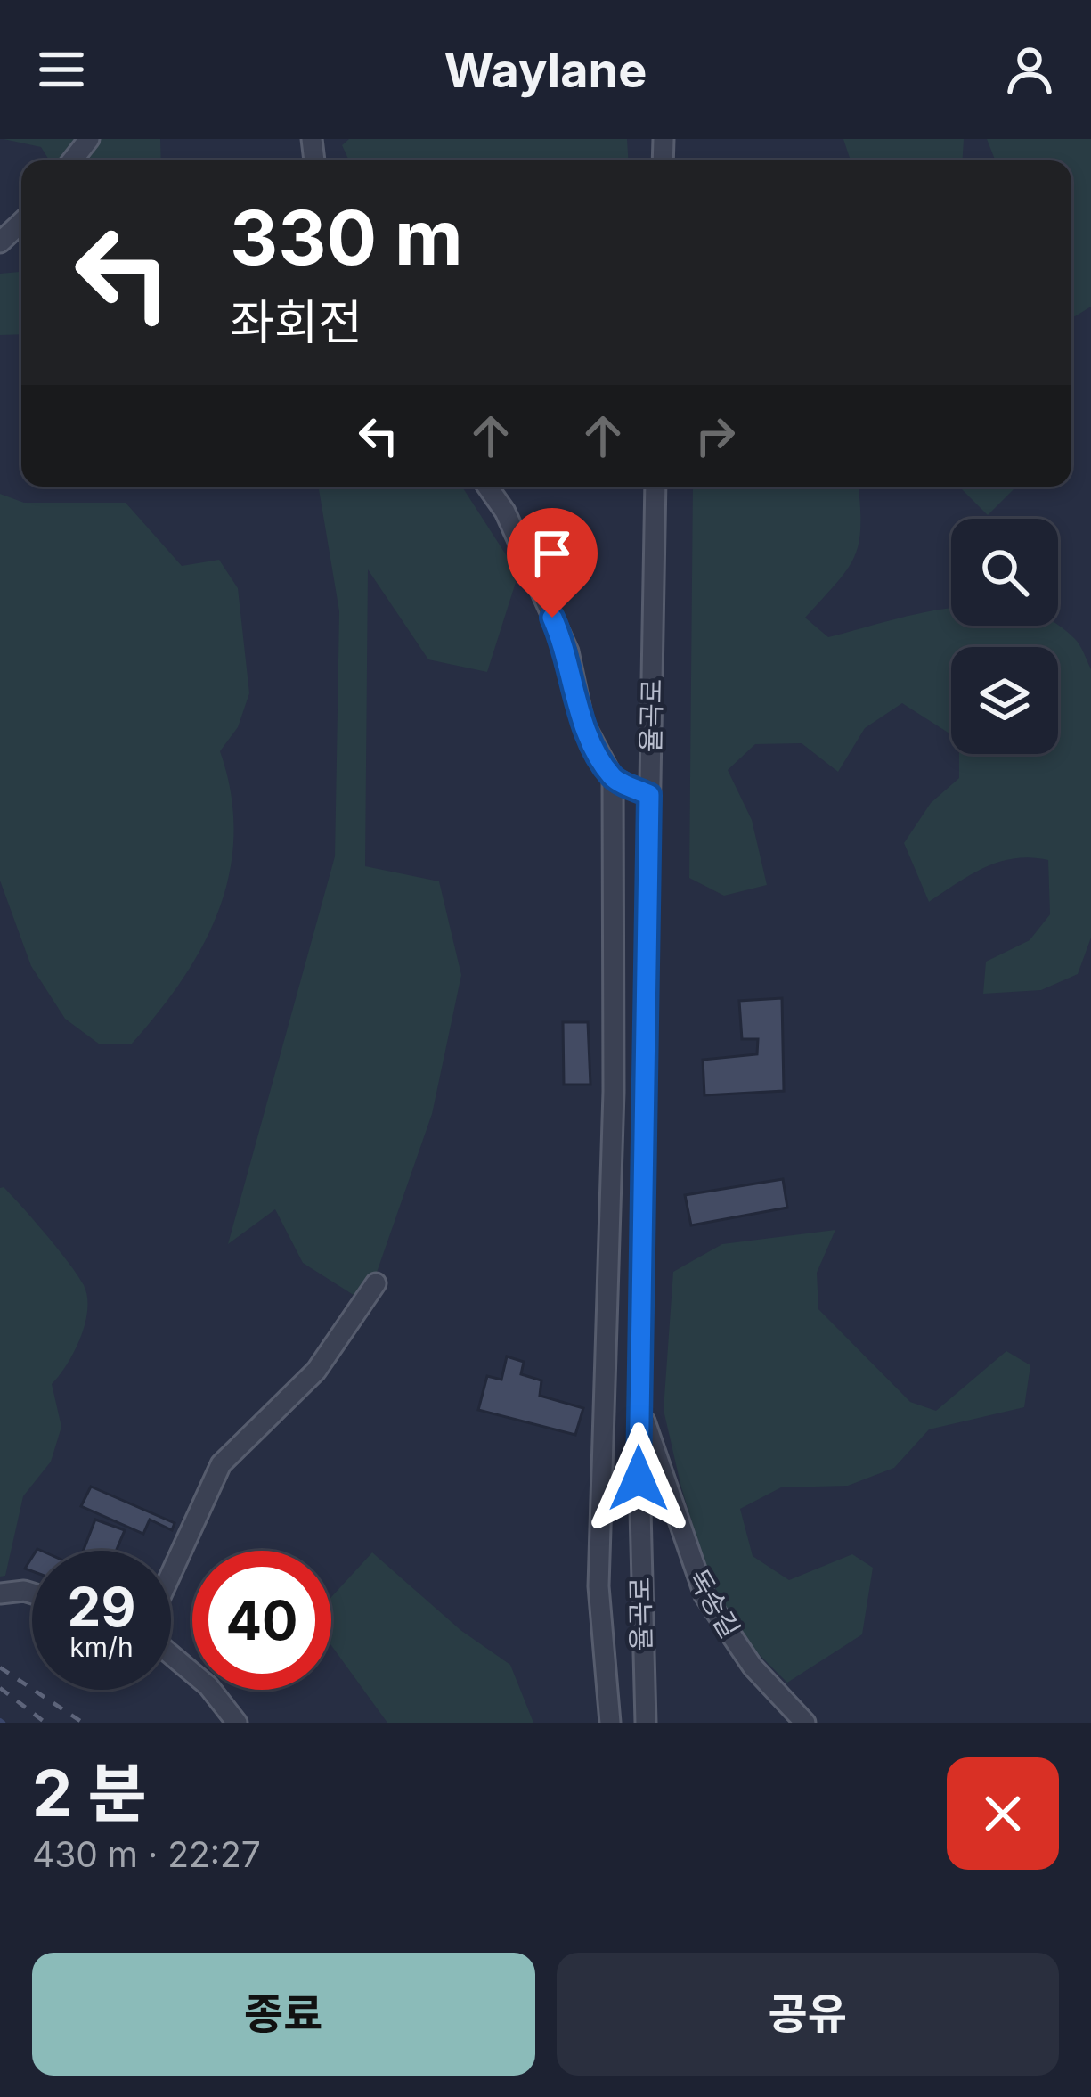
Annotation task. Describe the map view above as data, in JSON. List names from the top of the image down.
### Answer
{
  "streets": {
    "street": ["율곡로", "독송길"]
  },
  "crossings": [
    ["율곡로", "독송길"]
  ],
  "page": {
    "header": "Waylane",
    "turn": ["330 m", "좌회전"],
    "speed": "29 km/h",
    "limit": "40",
    "heading": ["2 분", "430 m · 22:27"],
    "buttons": ["종료", "공유"]
  }
}
